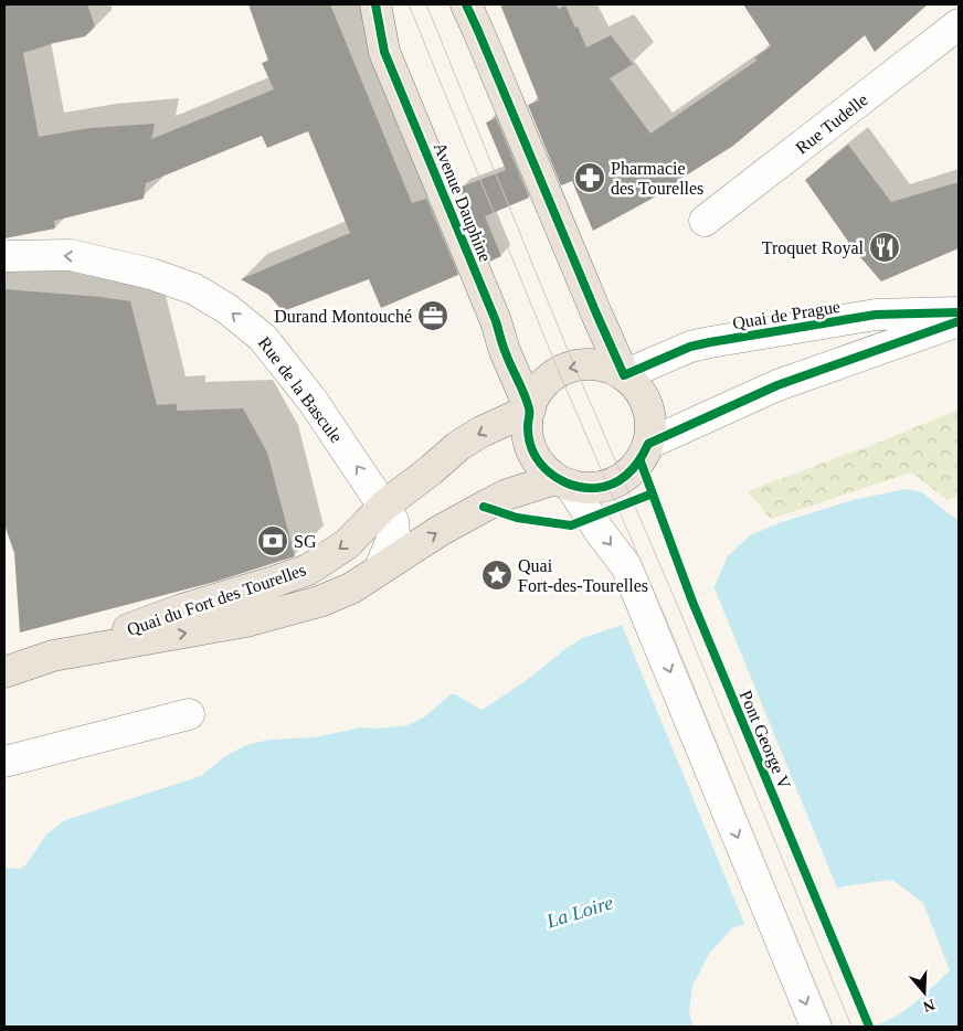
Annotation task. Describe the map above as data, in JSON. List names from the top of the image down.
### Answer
{
  "streets": {
    "main road": ["Avenue Dauphine", "Quai du Fort des Tourelles"],
    "street": ["Rue Tudelle", "Quai de Prague", "Rue de la Bascule"],
    "cycle path": ["Pont George V"]
  },
  "crossings": [
    ["Avenue Dauphine", "Quai de Prague"],
    ["Avenue Dauphine", "Quai du Fort des Tourelles"],
    ["Quai de Prague", "Quai du Fort des Tourelles"],
    ["Rue de la Bascule", "Quai du Fort des Tourelles"]
  ],
  "one_way": ["Rue de la Bascule"],
  "water": ["La Loire"],
  "places": {
    "pharmacy": ["Pharmacie des Tourelles"],
    "restaurant": ["Troquet Royal"],
    "office": ["Durand Montouché"],
    "bank": ["SG"],
    "place": ["Quai Fort-des-Tourelles"]
  },
  "north": "bottom"
}
